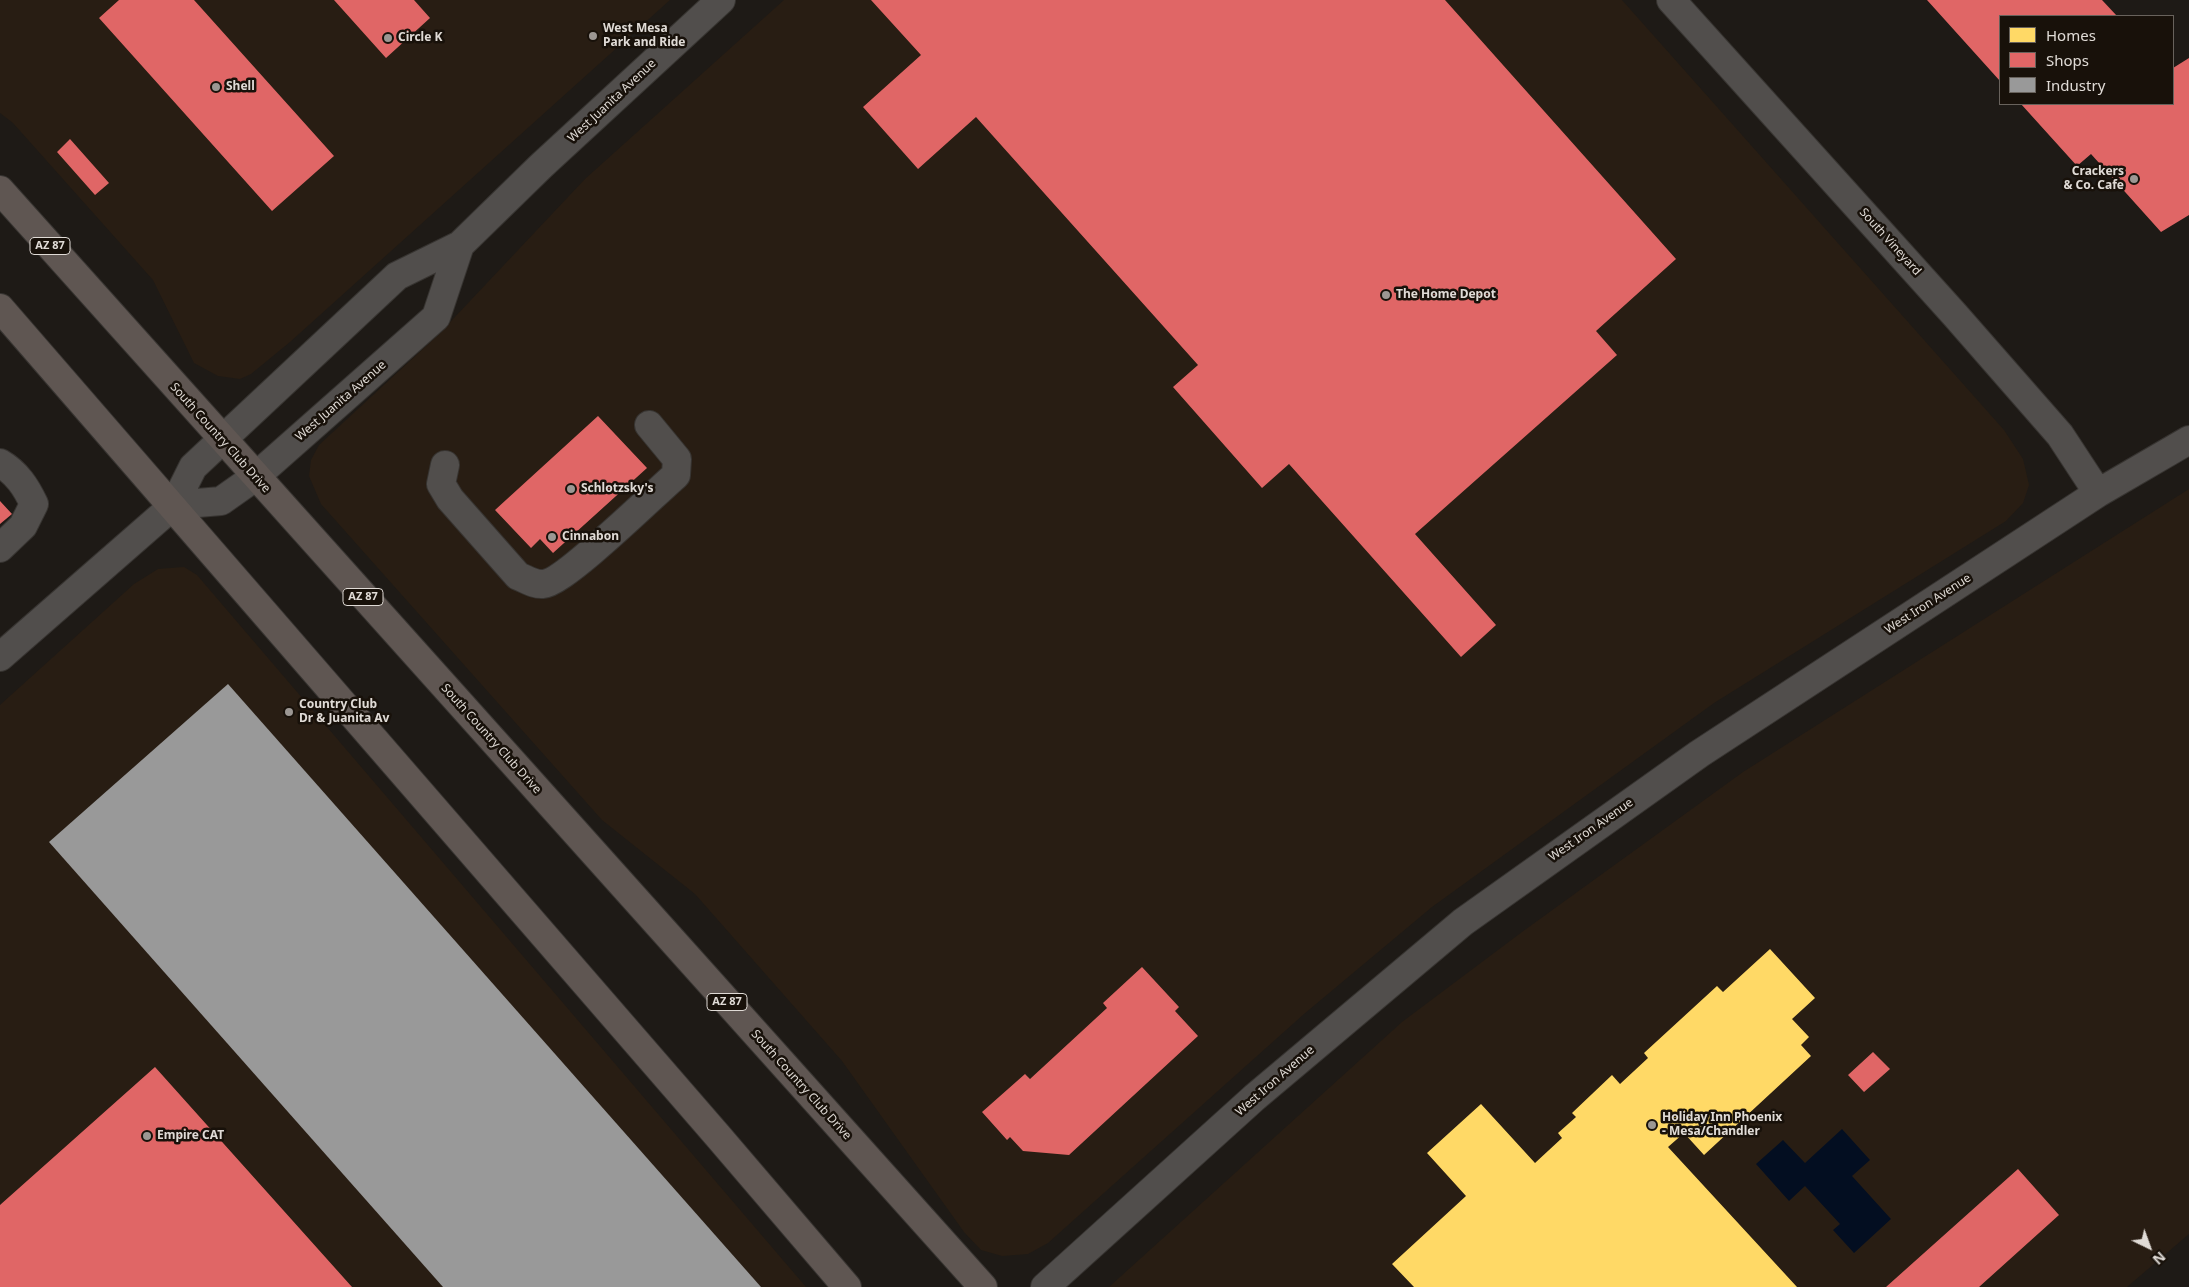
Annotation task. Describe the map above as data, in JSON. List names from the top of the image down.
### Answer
{
  "streets": {
    "main road": ["AZ 87", "South Country Club Drive"],
    "street": ["West Juanita Avenue", "South Vineyard", "West Iron Avenue"]
  },
  "crossings": [
    ["West Juanita Avenue", "South Country Club Drive"],
    ["South Vineyard", "West Iron Avenue"]
  ],
  "places": [
    "West Mesa Park and Ride",
    "Circle K",
    "Shell",
    "Crackers & Co. Cafe",
    "The Home Depot",
    "Schlotzsky's",
    "Cinnabon",
    "Country Club Dr & Juanita Av",
    "Holiday Inn Phoenix - Mesa/Chandler",
    "Empire CAT"
  ],
  "legend": ["Homes", "Shops", "Industry"],
  "north": "bottom right"
}
